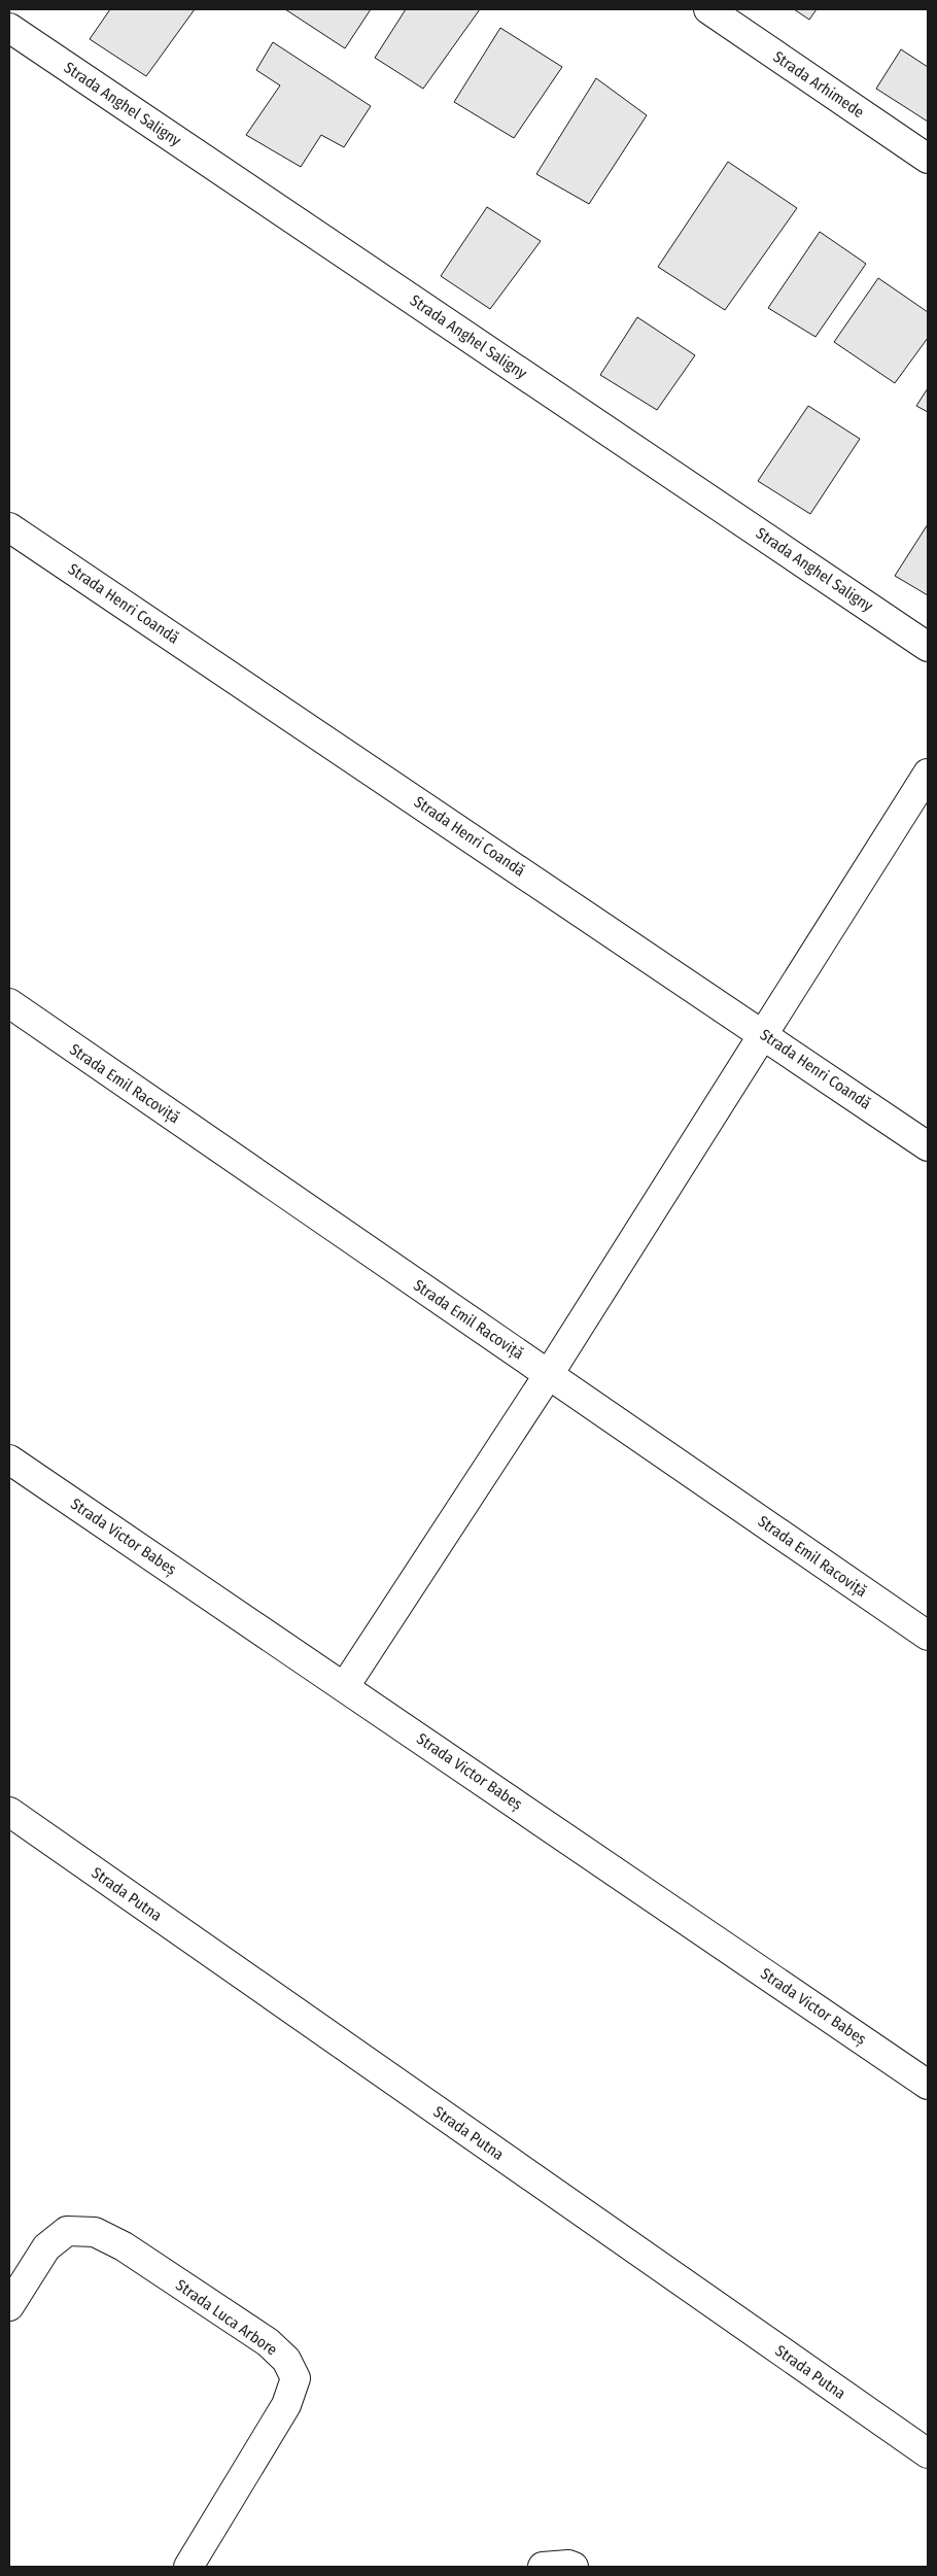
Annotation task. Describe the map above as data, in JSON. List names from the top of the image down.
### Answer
{
  "streets": {
    "street": [
      "Strada Arhimede",
      "Strada Anghel Saligny",
      "Strada Henri Coandă",
      "Strada Emil Racoviță",
      "Strada Victor Babeș",
      "Strada Putna",
      "Strada Luca Arbore"
    ]
  }
}
